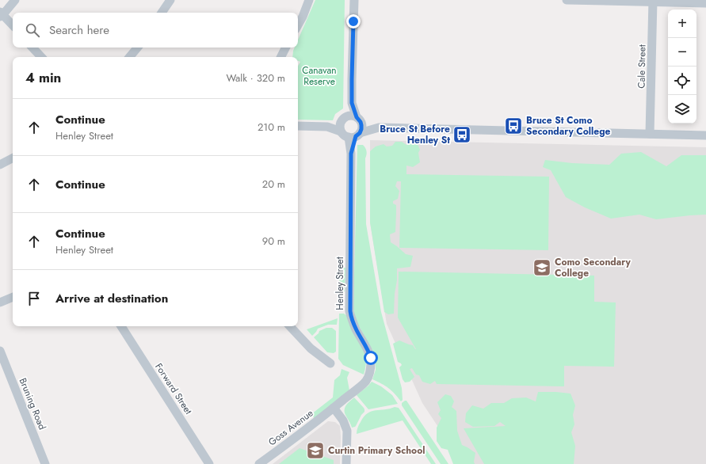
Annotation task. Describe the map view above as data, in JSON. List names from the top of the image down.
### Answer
{
  "streets": {
    "street": [
      "Cale Street",
      "Henley Street",
      "Forward Street",
      "Bruning Road",
      "Goss Avenue"
    ]
  },
  "crossings": [
    ["Henley Street", "Goss Avenue"]
  ],
  "parks": ["Canavan Reserve"],
  "places": {
    "bus stop": ["Bruce St Como Secondary College", "Bruce St Before Henley St"],
    "school or university": ["Como Secondary College", "Curtin Primary School"]
  },
  "page": {
    "map_buttons": ["+", "−"],
    "search": "Search here",
    "heading": ["4 min", "Walk · 320 m"],
    "list": [
      ["Continue", "Henley Street", "210 m"],
      ["Continue", "20 m"],
      ["Continue", "Henley Street", "90 m"],
      "Arrive at destination"
    ]
  }
}
